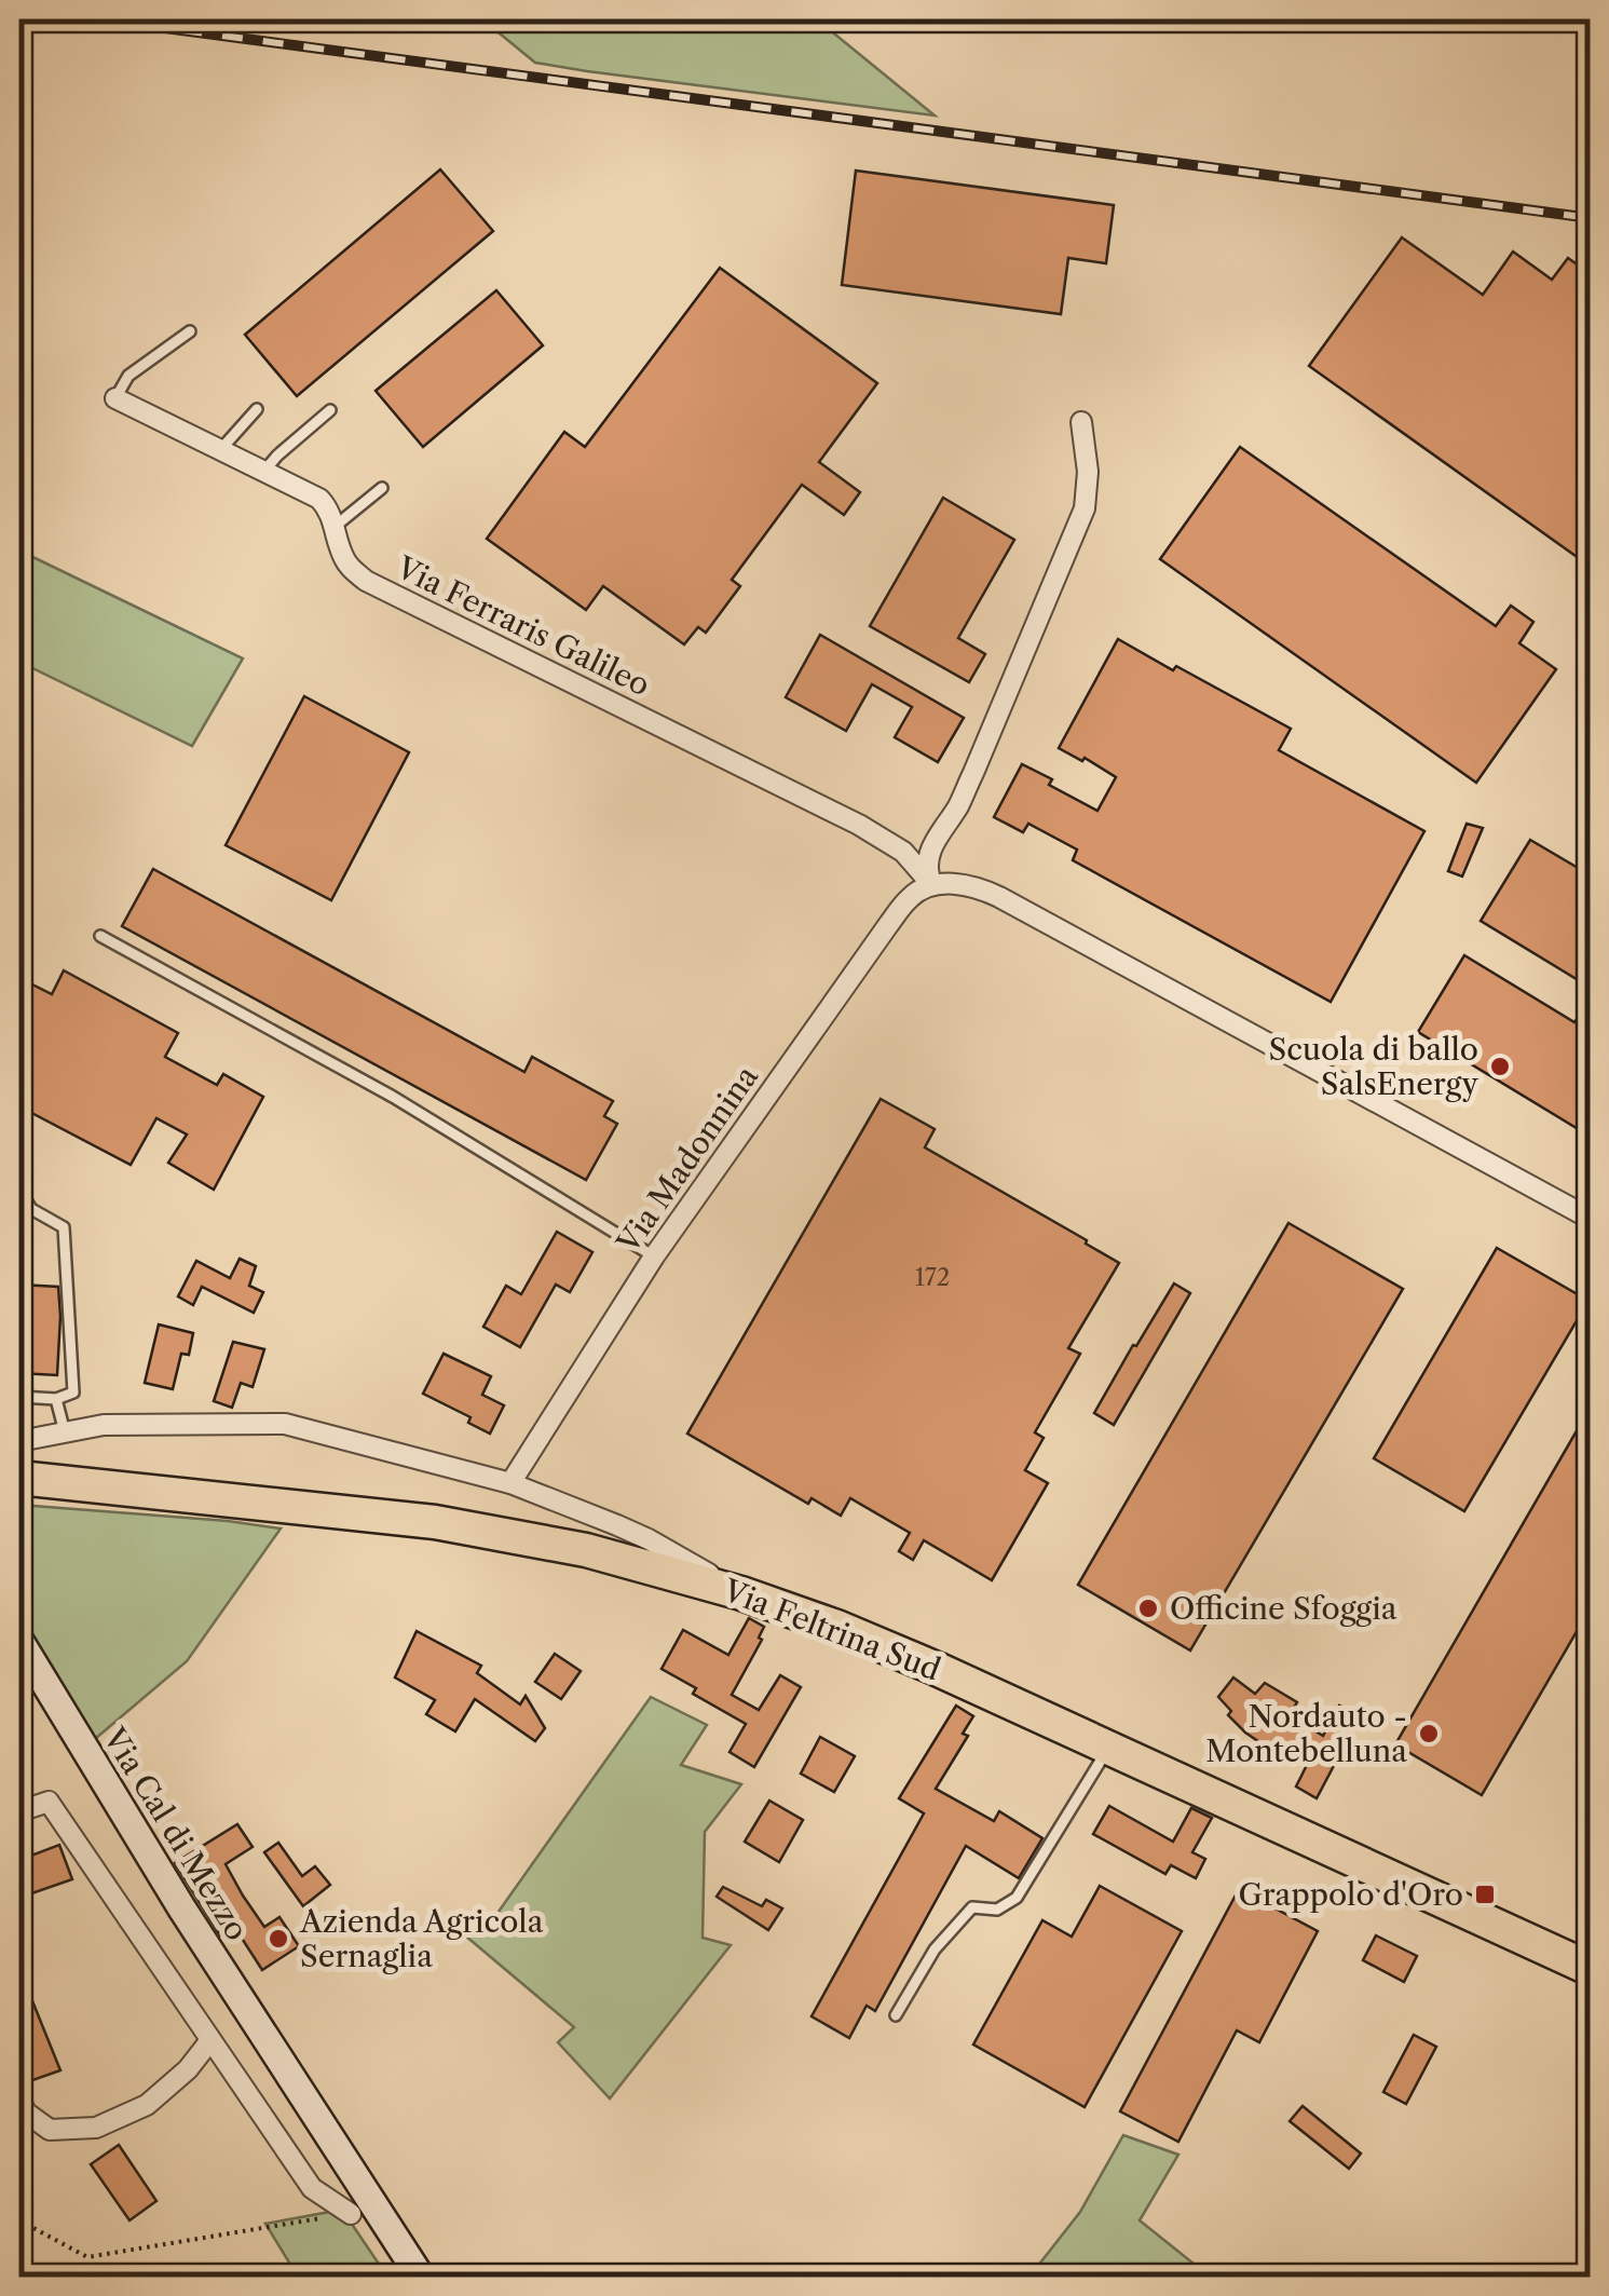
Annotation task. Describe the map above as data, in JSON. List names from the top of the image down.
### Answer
{
  "streets": {
    "main road": ["Via Feltrina Sud"],
    "street": ["Via Ferraris Galileo", "Via Madonnina", "Via Cal di Mezzo"]
  },
  "crossings": [
    ["Via Ferraris Galileo", "Via Madonnina"]
  ],
  "places": {
    "other": [
      "Scuola di ballo SalsEnergy",
      "Officine Sfoggia",
      "Nordauto - Montebelluna",
      "Azienda Agricola Sernaglia"
    ],
    "transit": ["Grappolo d'Oro"]
  },
  "house_numbers": ["172"]
}
